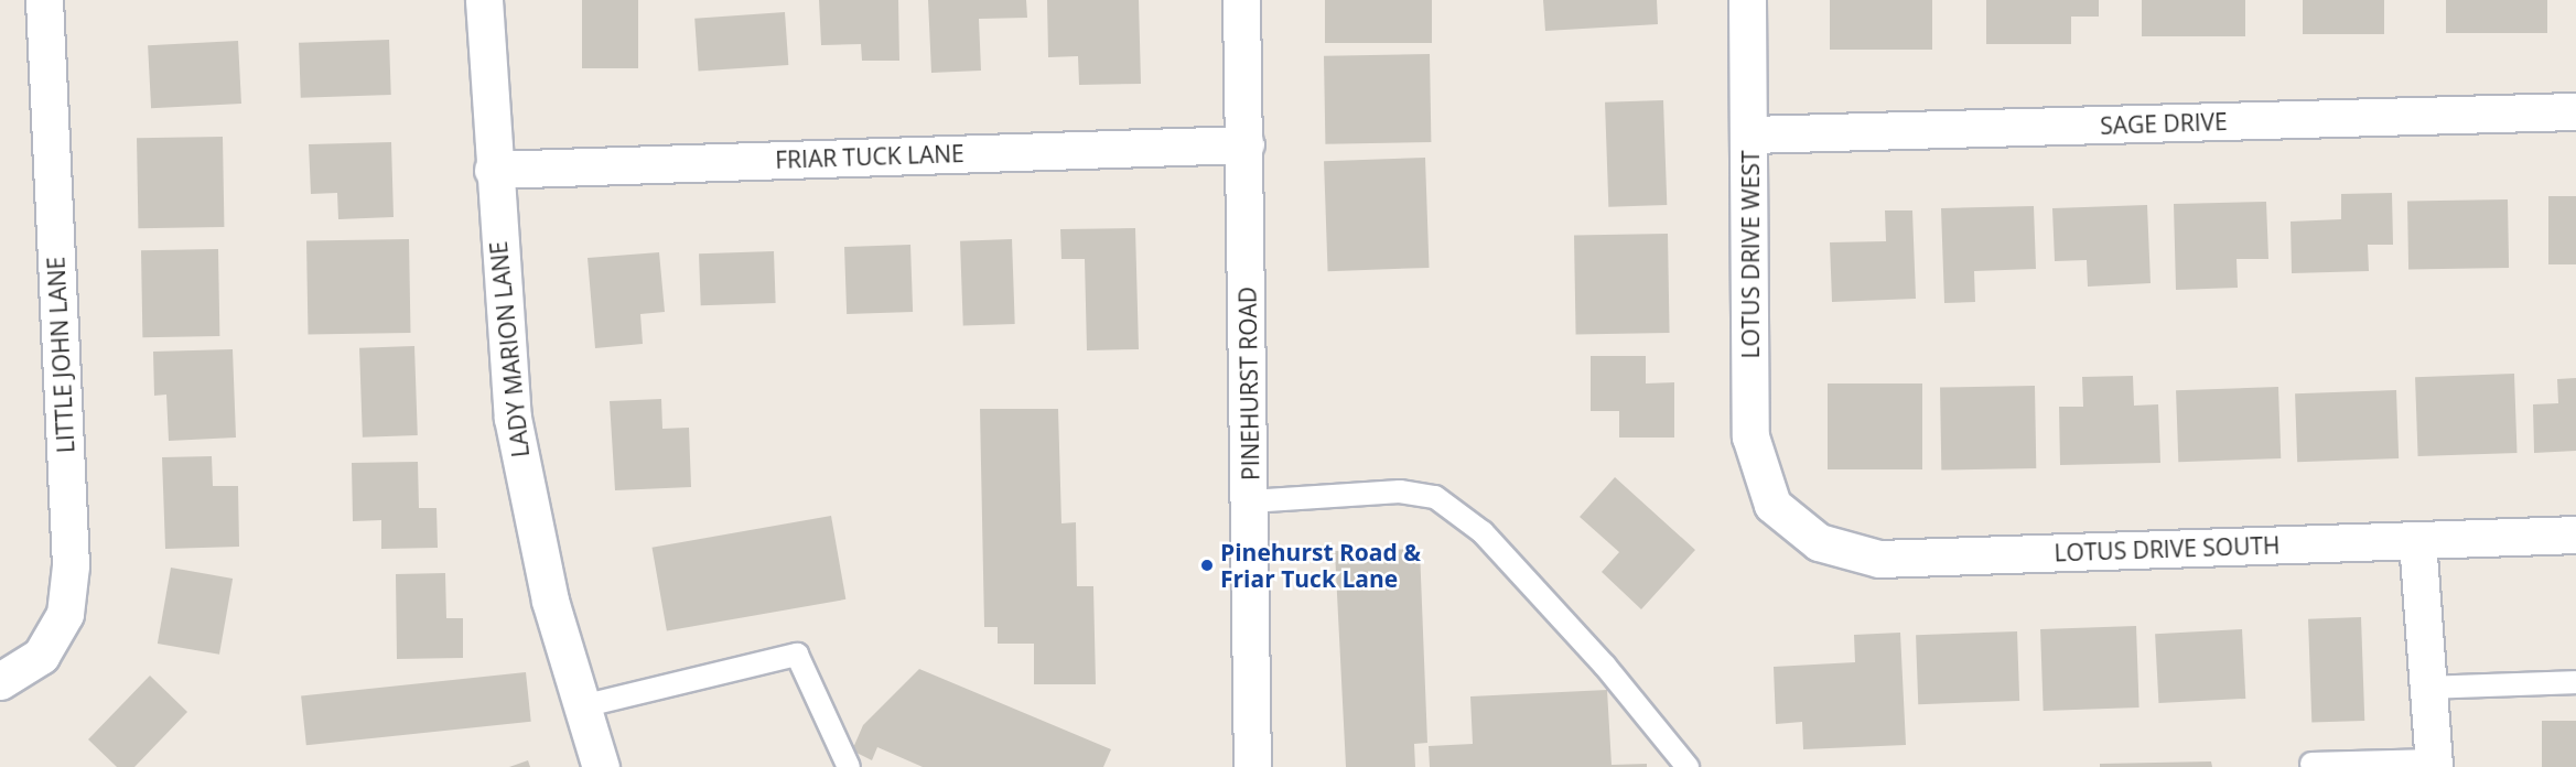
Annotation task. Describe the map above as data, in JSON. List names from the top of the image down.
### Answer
{
  "streets": {
    "street": [
      "SAGE DRIVE",
      "FRIAR TUCK LANE",
      "LOTUS DRIVE WEST",
      "LADY MARION LANE",
      "LITTLE JOHN LANE",
      "PINEHURST ROAD",
      "LOTUS DRIVE SOUTH"
    ]
  },
  "crossings": [
    ["SAGE DRIVE", "LOTUS DRIVE WEST"],
    ["FRIAR TUCK LANE", "LADY MARION LANE"],
    ["FRIAR TUCK LANE", "PINEHURST ROAD"],
    ["LOTUS DRIVE WEST", "LOTUS DRIVE SOUTH"]
  ],
  "places": ["Pinehurst Road & Friar Tuck Lane"]
}
